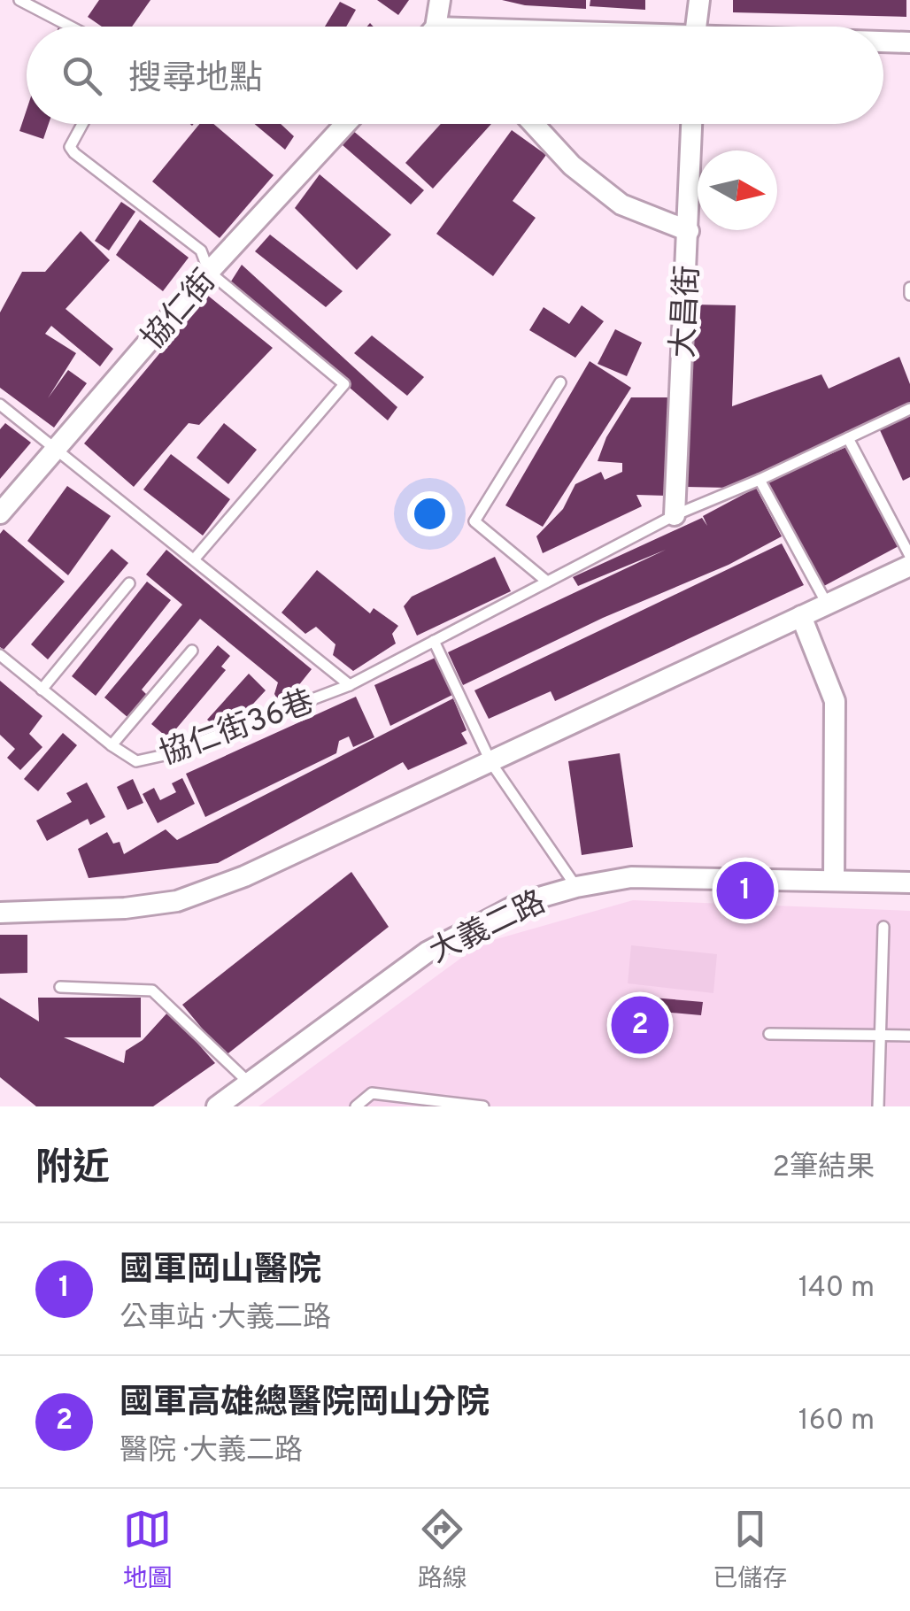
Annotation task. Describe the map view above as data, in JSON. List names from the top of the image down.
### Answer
{
  "streets": {
    "street": ["協仁街", "大昌街", "大義二路"],
    "lane": ["協仁街36巷"]
  },
  "crossings": [
    ["大昌街", "協仁街36巷"]
  ],
  "north": "right",
  "page": {
    "search": "搜尋地點",
    "pins": ["1", "2"],
    "heading": ["附近", "2筆結果"],
    "list": [
      {
        "mark": "1",
        "name": "國軍岡山醫院",
        "note": "公車站 · 大義二路",
        "value": "140 m"
      },
      {
        "mark": "2",
        "name": "國軍高雄總醫院岡山分院",
        "note": "醫院 · 大義二路",
        "value": "160 m"
      }
    ],
    "nav": ["地圖", "路線", "已儲存"]
  }
}
